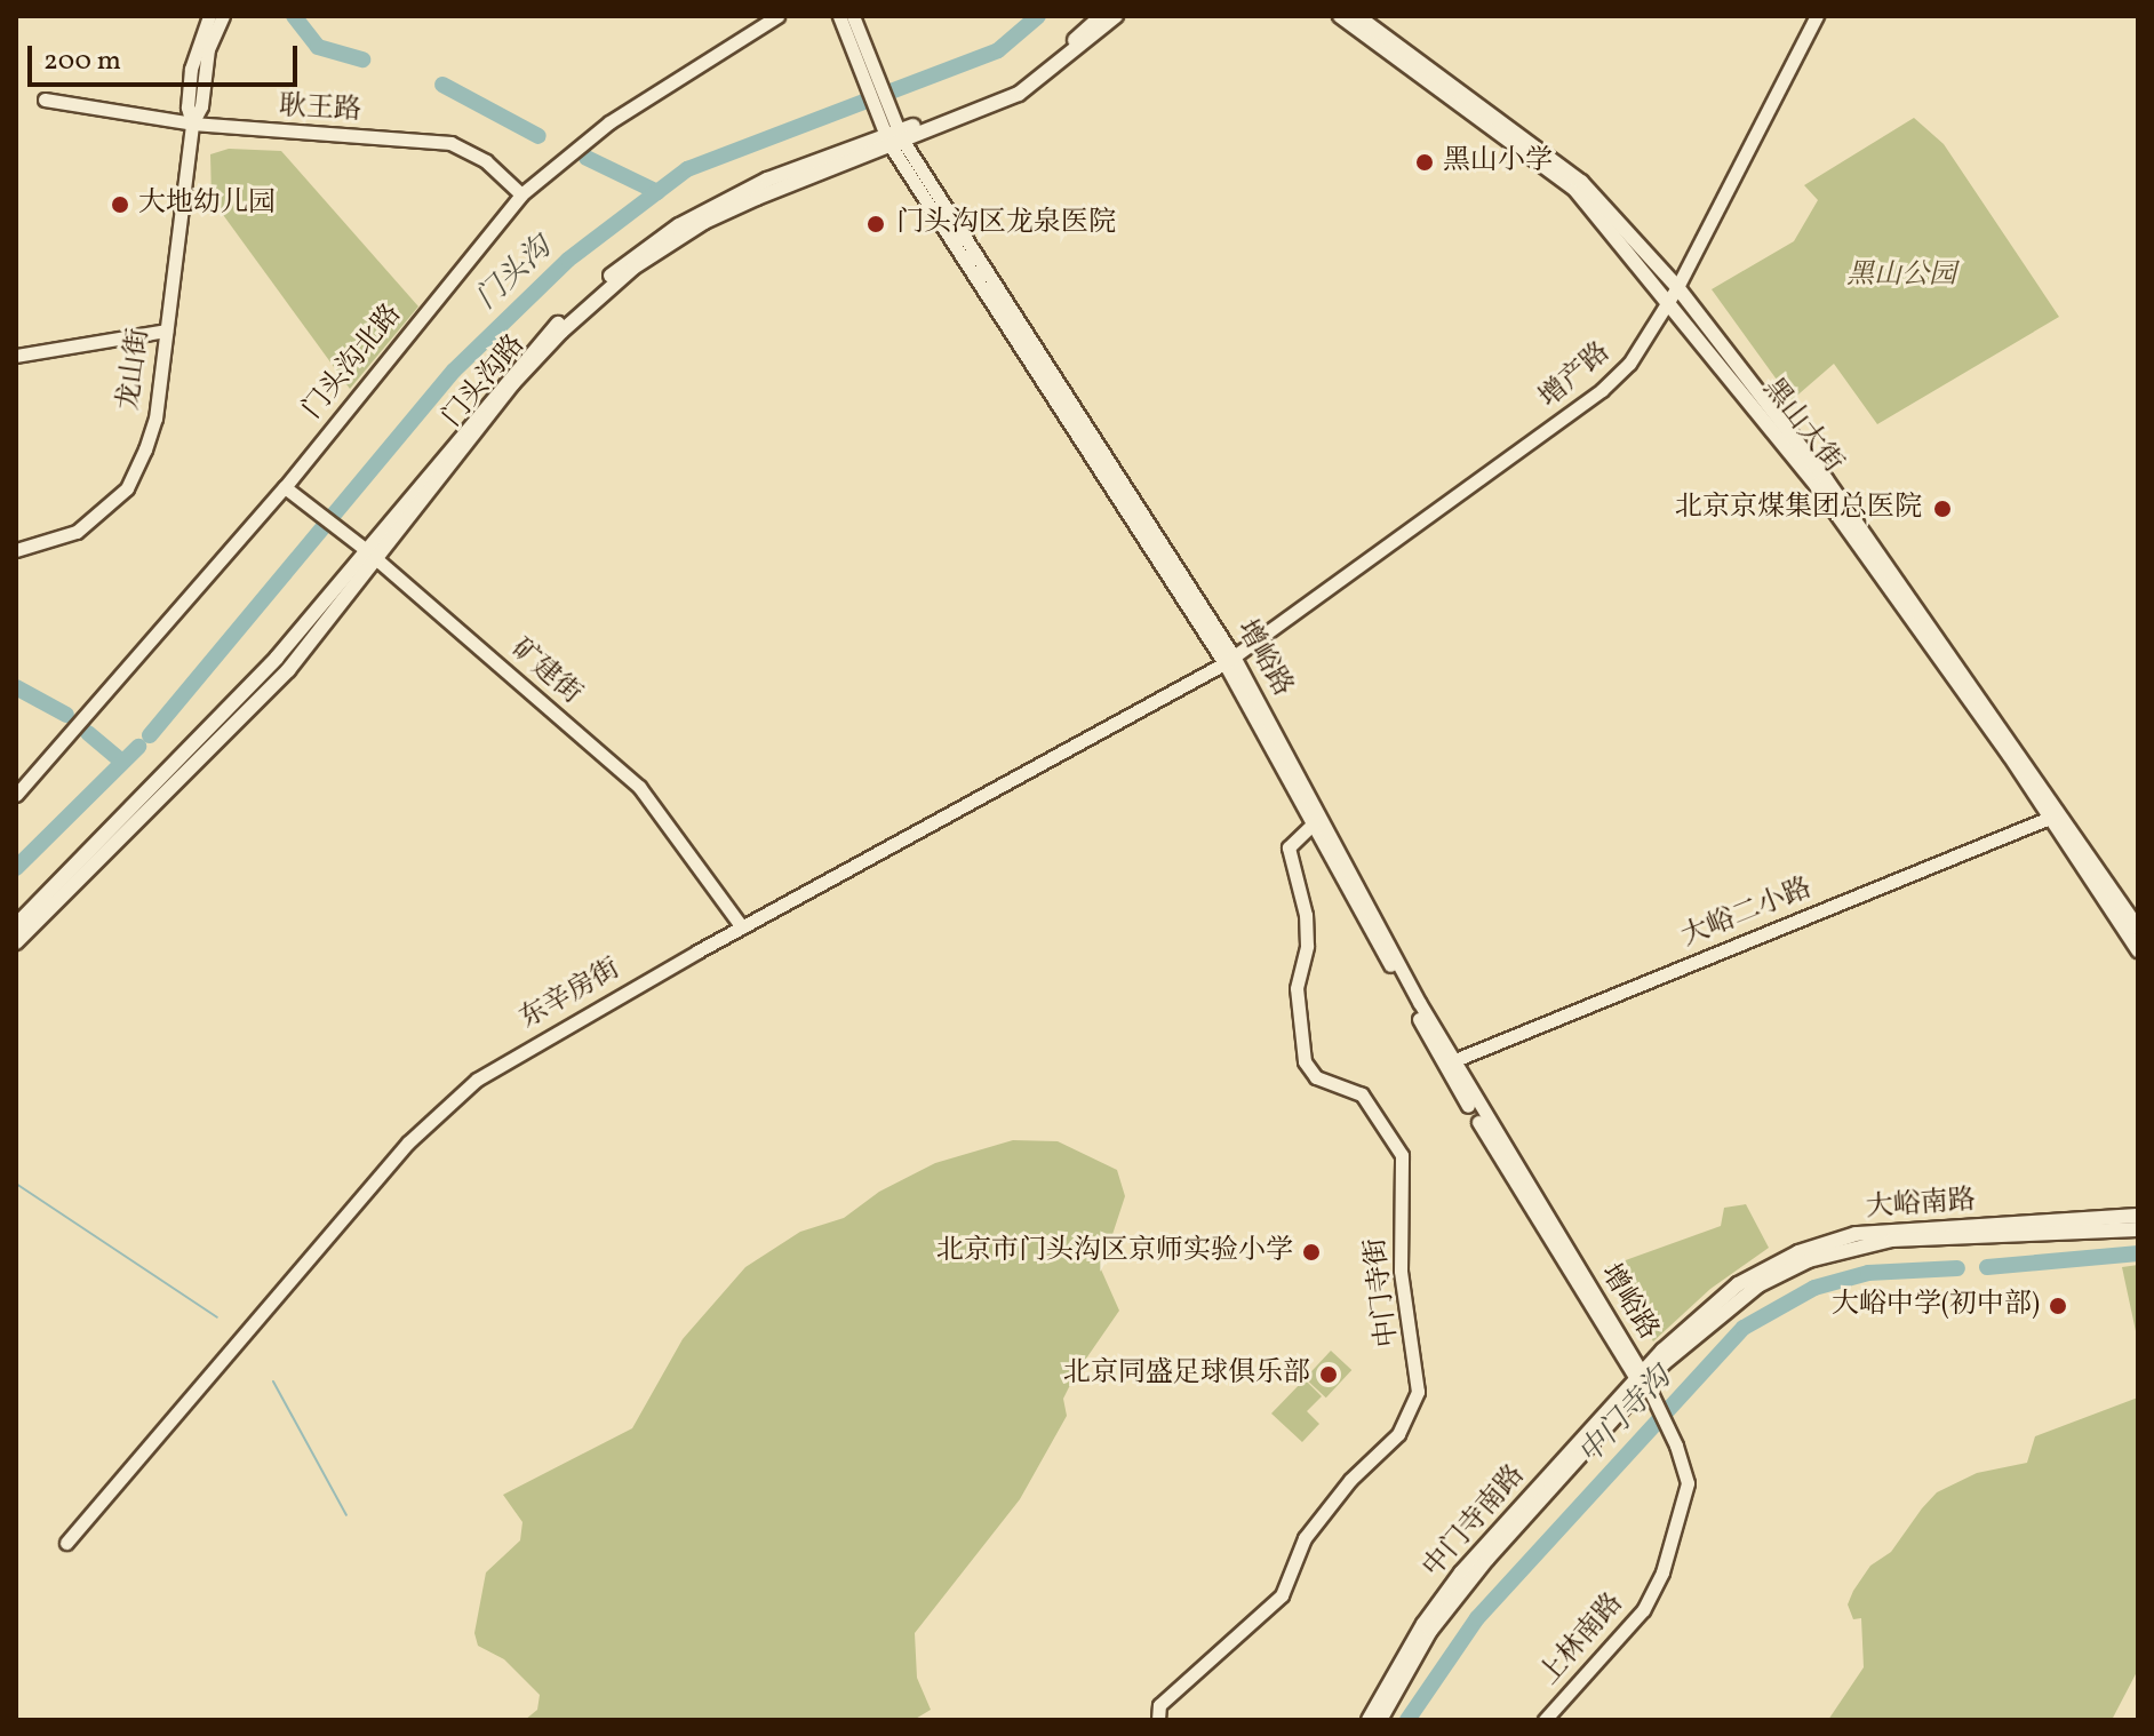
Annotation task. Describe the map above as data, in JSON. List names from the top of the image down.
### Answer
{
  "streets": {
    "main road": [
      "门头沟路",
      "黑山大街",
      "大峪南路",
      "中门寺南路"
    ],
    "street": [
      "耿王路",
      "门头沟北路",
      "龙山街",
      "增产路",
      "增峪路",
      "矿建街",
      "大峪二小路",
      "东辛房街",
      "中门寺街",
      "上林南路"
    ]
  },
  "crossings": [
    ["耿王路", "门头沟北路"],
    ["耿王路", "龙山街"],
    ["门头沟北路", "矿建街"],
    ["增产路", "黑山大街"],
    ["增产路", "增峪路"],
    ["增产路", "东辛房街"],
    ["门头沟路", "增峪路"],
    ["门头沟路", "矿建街"],
    ["黑山大街", "大峪二小路"],
    ["增峪路", "大峪二小路"],
    ["增峪路", "东辛房街"],
    ["增峪路", "大峪南路"],
    ["增峪路", "中门寺街"],
    ["增峪路", "中门寺南路"],
    ["增峪路", "上林南路"],
    ["矿建街", "东辛房街"],
    ["大峪南路", "中门寺南路"],
    ["大峪南路", "上林南路"],
    ["中门寺南路", "上林南路"]
  ],
  "water": ["门头沟", "中门寺沟"],
  "parks": ["黑山公园"],
  "places": [
    "黑山小学",
    "大地幼儿园",
    "门头沟区龙泉医院",
    "北京京煤集团总医院",
    "北京市门头沟区京师实验小学",
    "大峪中学(初中部)",
    "北京同盛足球俱乐部"
  ],
  "scale_bar": "200 m"
}
